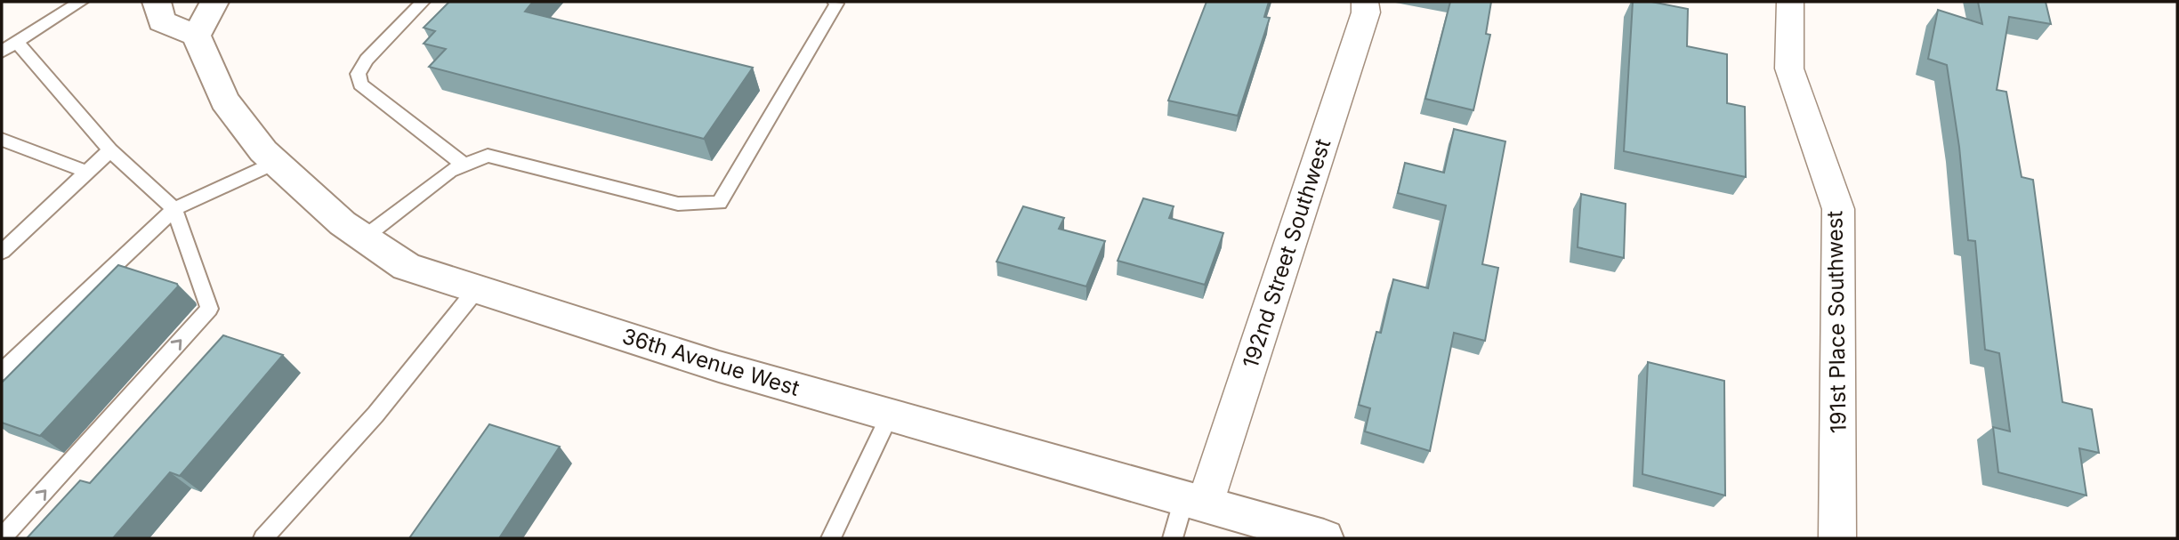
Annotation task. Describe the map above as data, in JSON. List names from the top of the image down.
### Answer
{
  "streets": {
    "main road": ["36th Avenue West"],
    "street": ["192nd Street Southwest", "191st Place Southwest"]
  },
  "crossings": [
    ["192nd Street Southwest", "36th Avenue West"]
  ]
}
